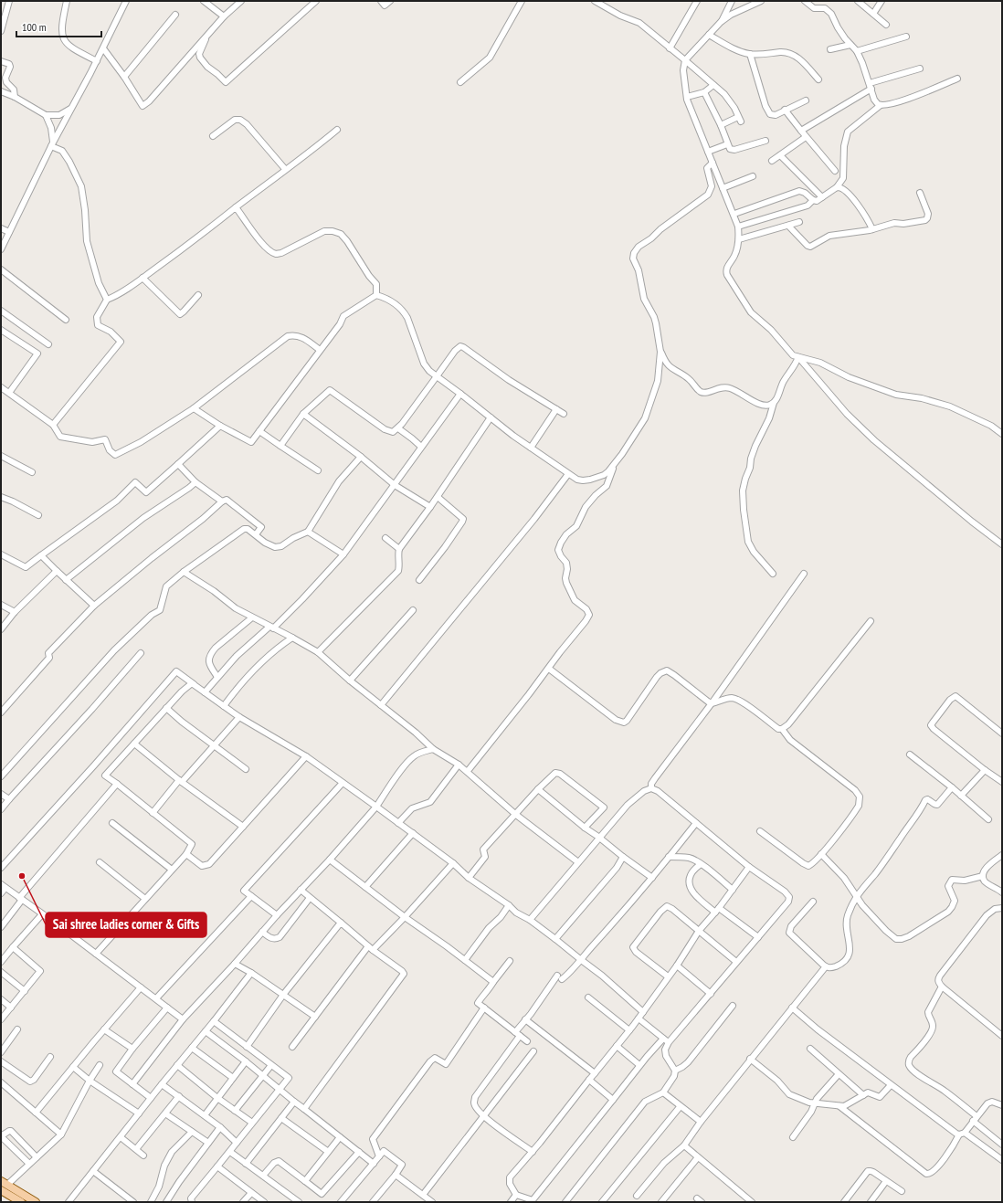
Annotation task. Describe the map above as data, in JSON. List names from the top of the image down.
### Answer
{
  "places": ["Sai shree ladies corner & Gifts"],
  "scale_bar": "100 m"
}
